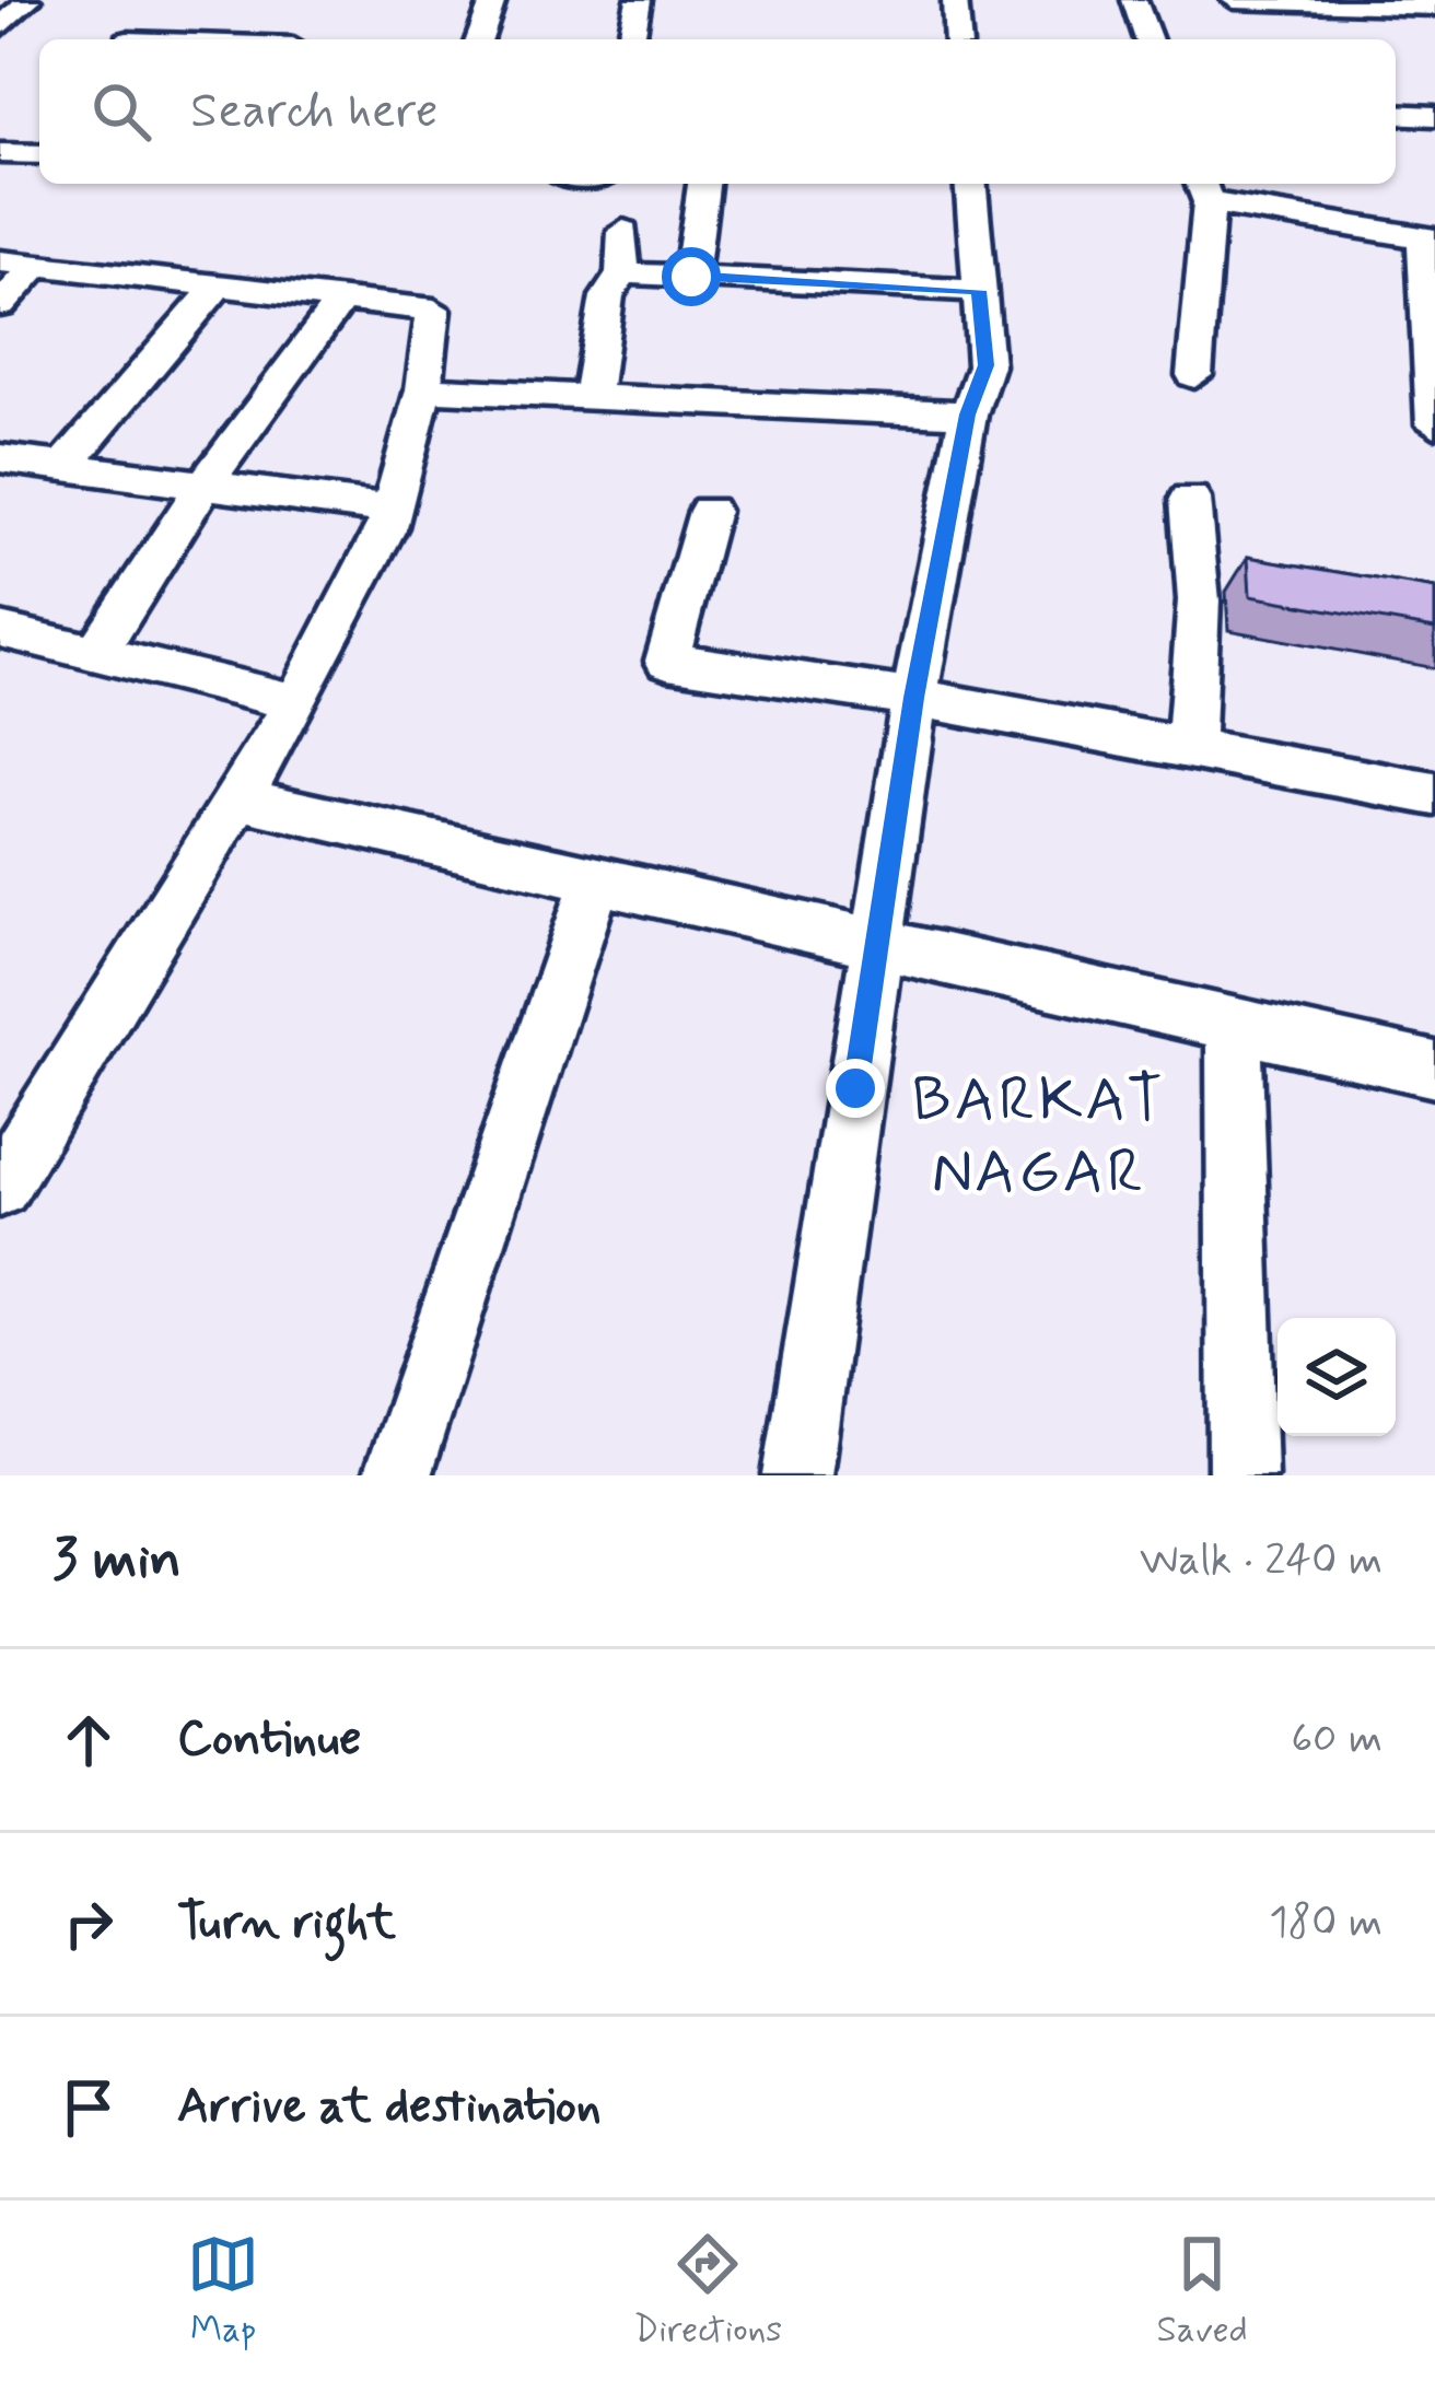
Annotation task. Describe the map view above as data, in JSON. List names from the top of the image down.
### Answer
{
  "districts": ["BARKAT NAGAR"],
  "page": {
    "search": "Search here",
    "heading": ["3 min", "Walk · 240 m"],
    "list": [
      ["Continue", "60 m"],
      ["Turn right", "180 m"],
      "Arrive at destination"
    ],
    "nav": ["Map", "Directions", "Saved"]
  }
}
